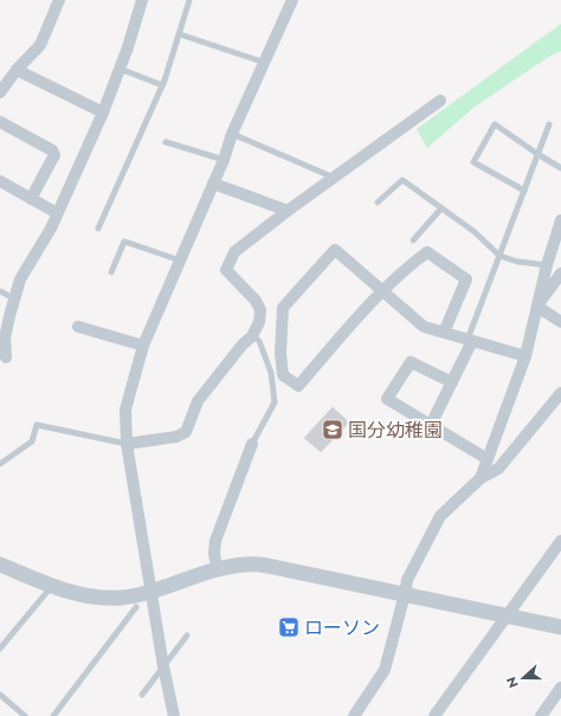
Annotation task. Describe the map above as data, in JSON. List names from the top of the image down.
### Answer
{
  "places": {
    "school or university": ["国分幼稚園"],
    "supermarket": ["ローソン"]
  },
  "north": "left"
}
